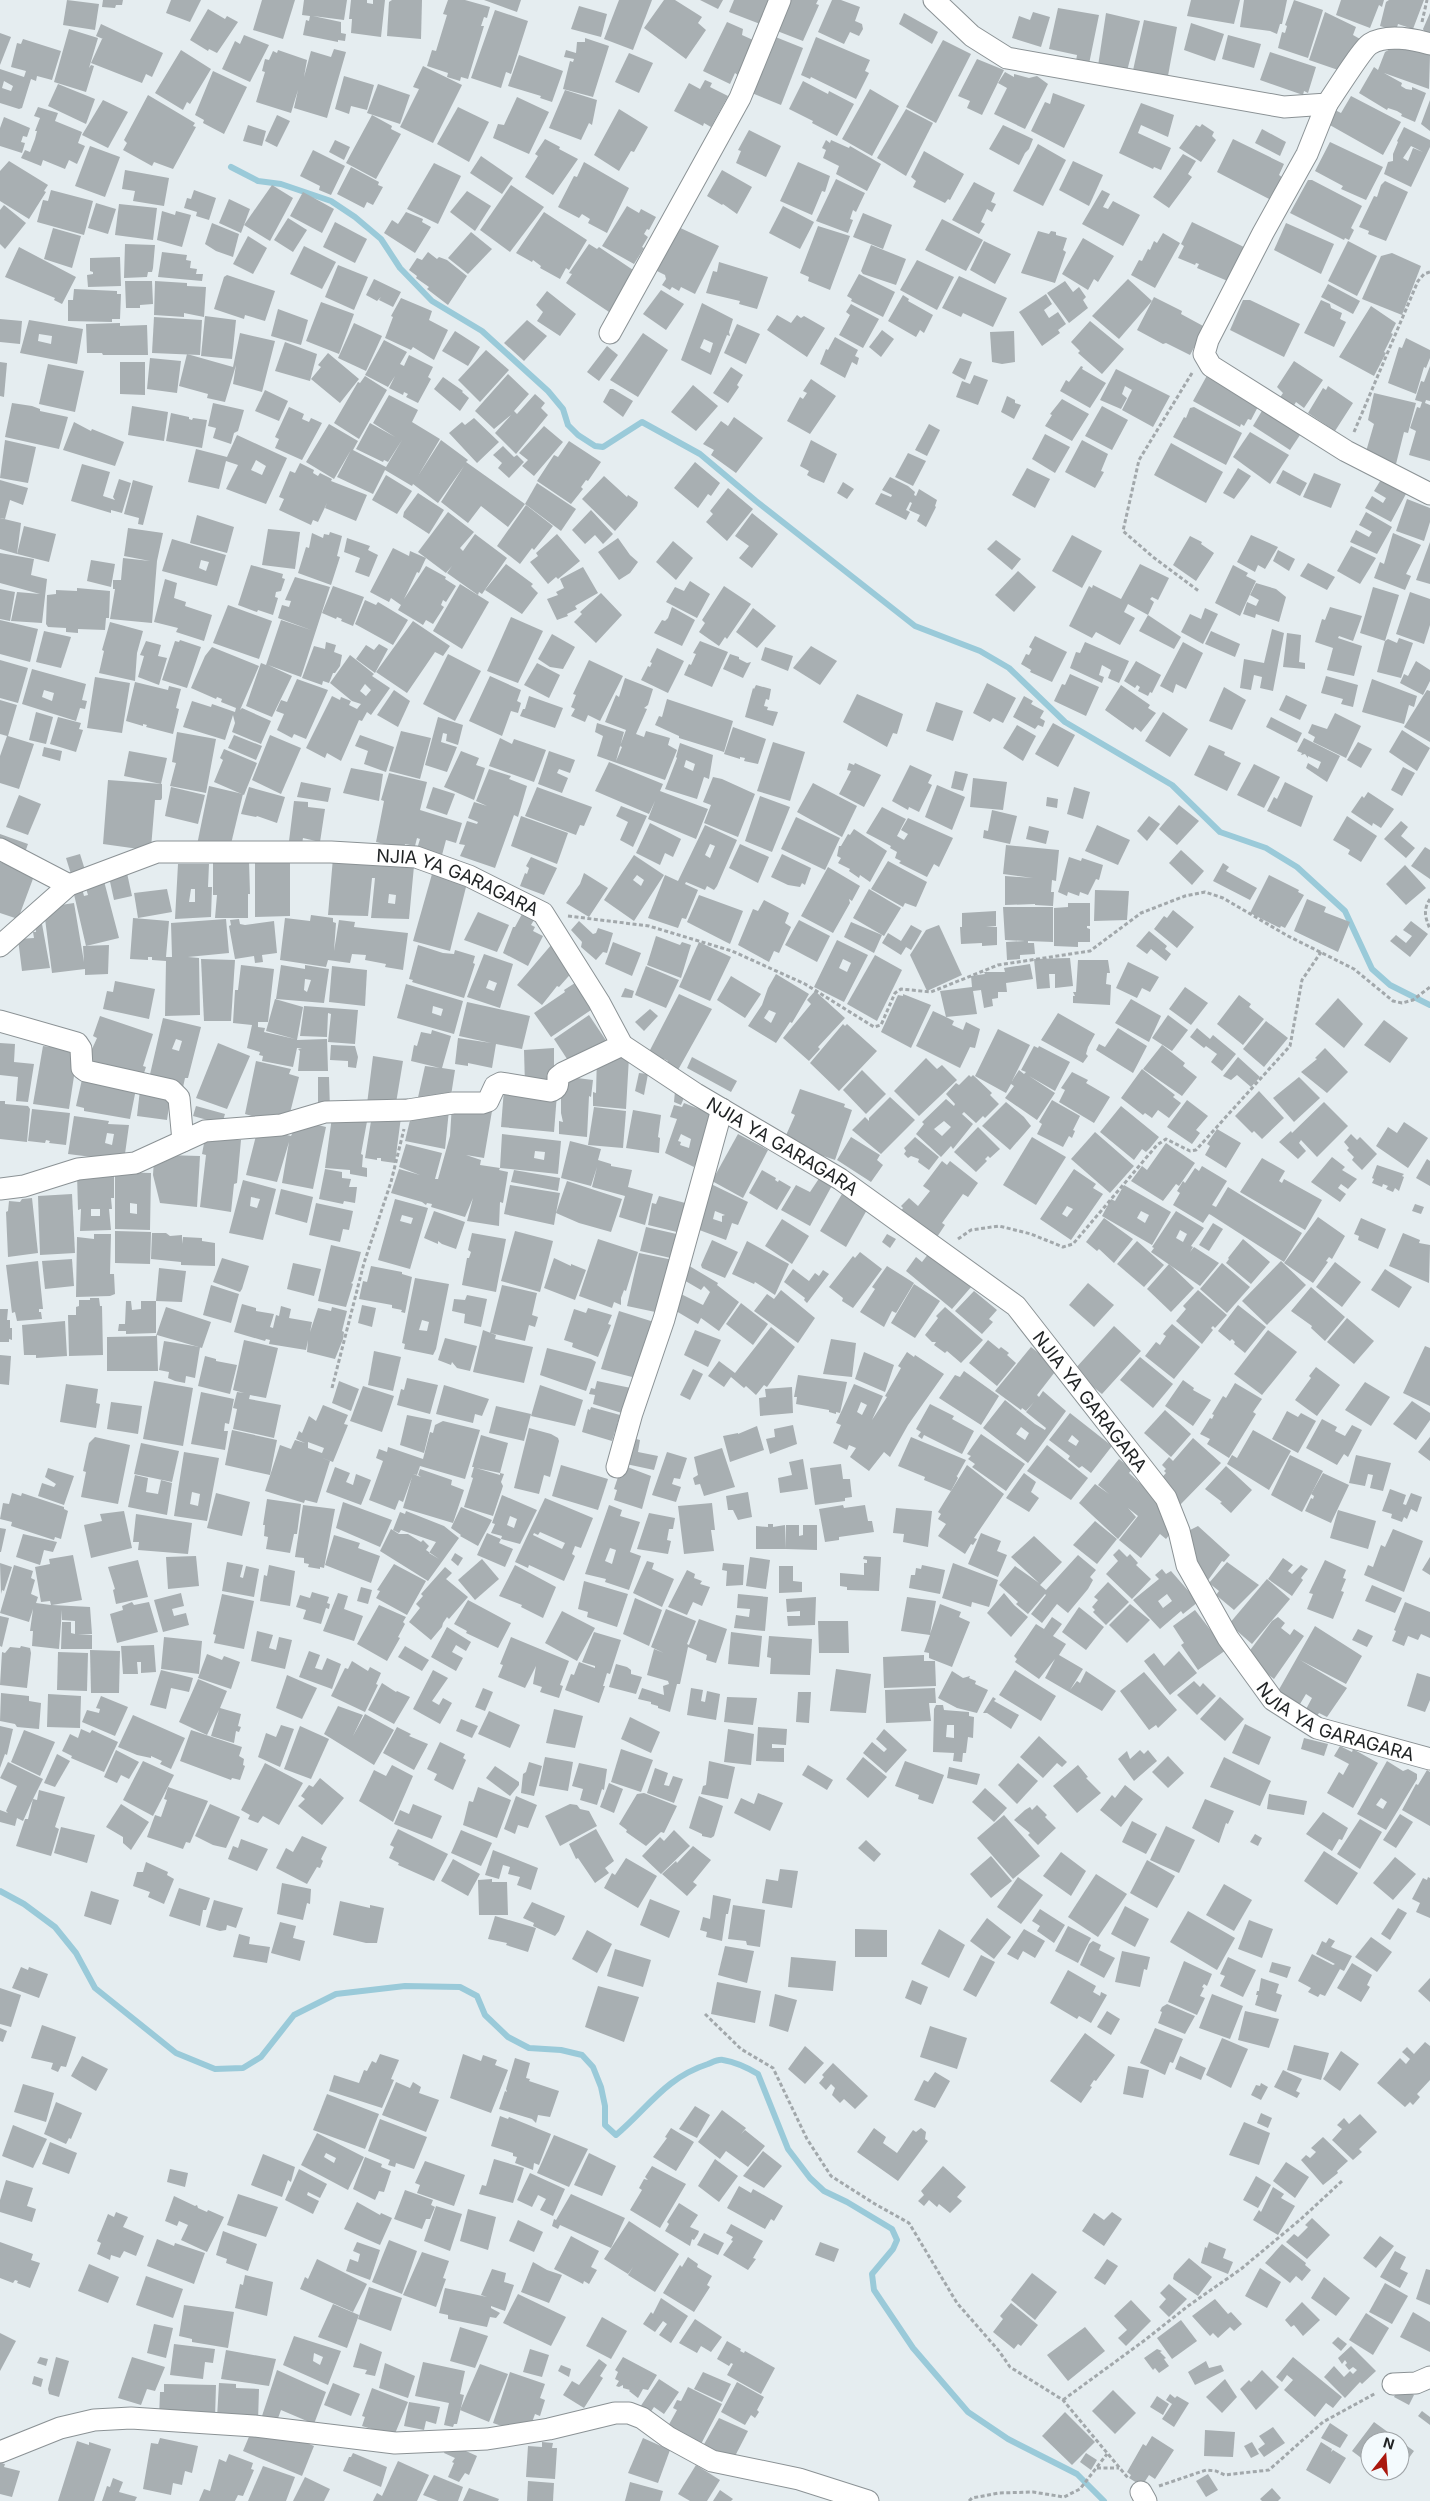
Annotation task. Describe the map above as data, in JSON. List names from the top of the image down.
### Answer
{
  "streets": {
    "street": ["NJIA YA GARAGARA"]
  },
  "north": "top"
}
